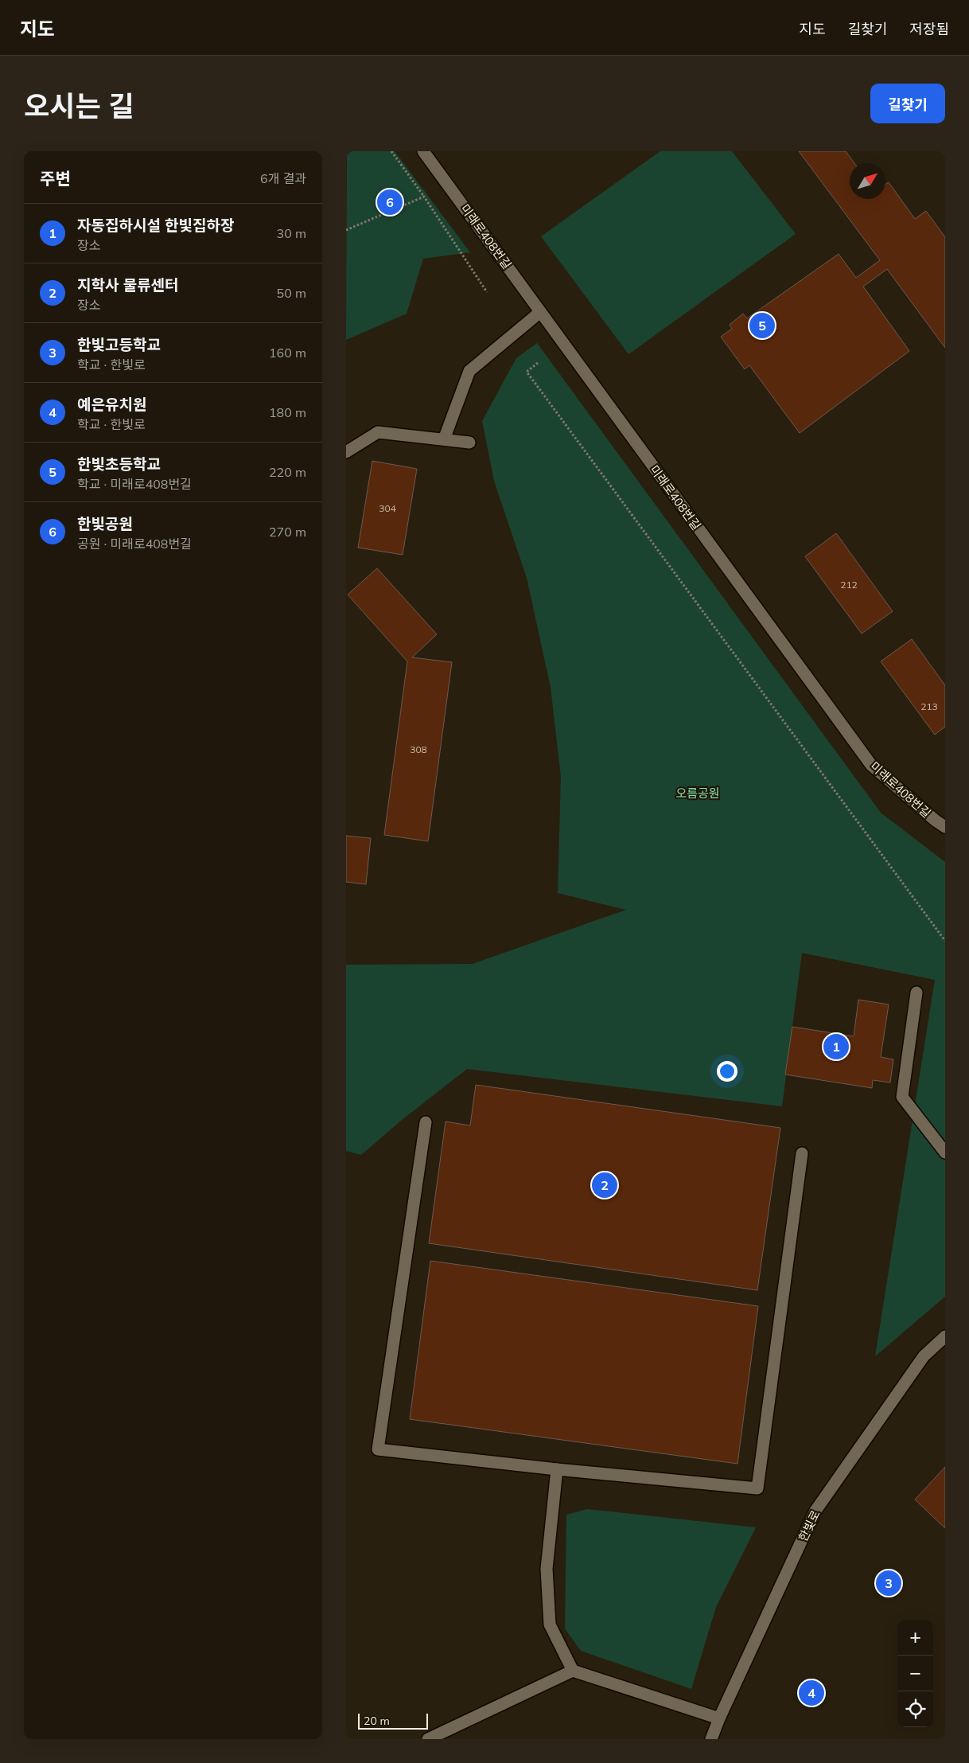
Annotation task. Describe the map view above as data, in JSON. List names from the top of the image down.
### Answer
{
  "streets": {
    "street": ["미래로408번길", "한빛로"]
  },
  "parks": ["오름공원"],
  "house_numbers": [
    "304",
    "212",
    "213",
    "308"
  ],
  "scale_bar": "20 m",
  "north": "top right",
  "page": {
    "header": "지도",
    "nav": ["지도", "길찾기", "저장됨"],
    "title": "오시는 길",
    "buttons": "길찾기",
    "heading": ["주변", "6개 결과"],
    "pins": [
      "6",
      "5",
      "1",
      "2",
      "3",
      "4"
    ],
    "list": [
      {
        "mark": "1",
        "name": "자동집하시설 한빛집하장",
        "note": "장소",
        "value": "30 m"
      },
      {
        "mark": "2",
        "name": "지학사 물류센터",
        "note": "장소",
        "value": "50 m"
      },
      {
        "mark": "3",
        "name": "한빛고등학교",
        "note": "학교 · 한빛로",
        "value": "160 m"
      },
      {
        "mark": "4",
        "name": "예은유치원",
        "note": "학교 · 한빛로",
        "value": "180 m"
      },
      {
        "mark": "5",
        "name": "한빛초등학교",
        "note": "학교 · 미래로408번길",
        "value": "220 m"
      },
      {
        "mark": "6",
        "name": "한빛공원",
        "note": "공원 · 미래로408번길",
        "value": "270 m"
      }
    ],
    "map_buttons": ["+", "−"],
    "scale": "20 m"
  }
}
